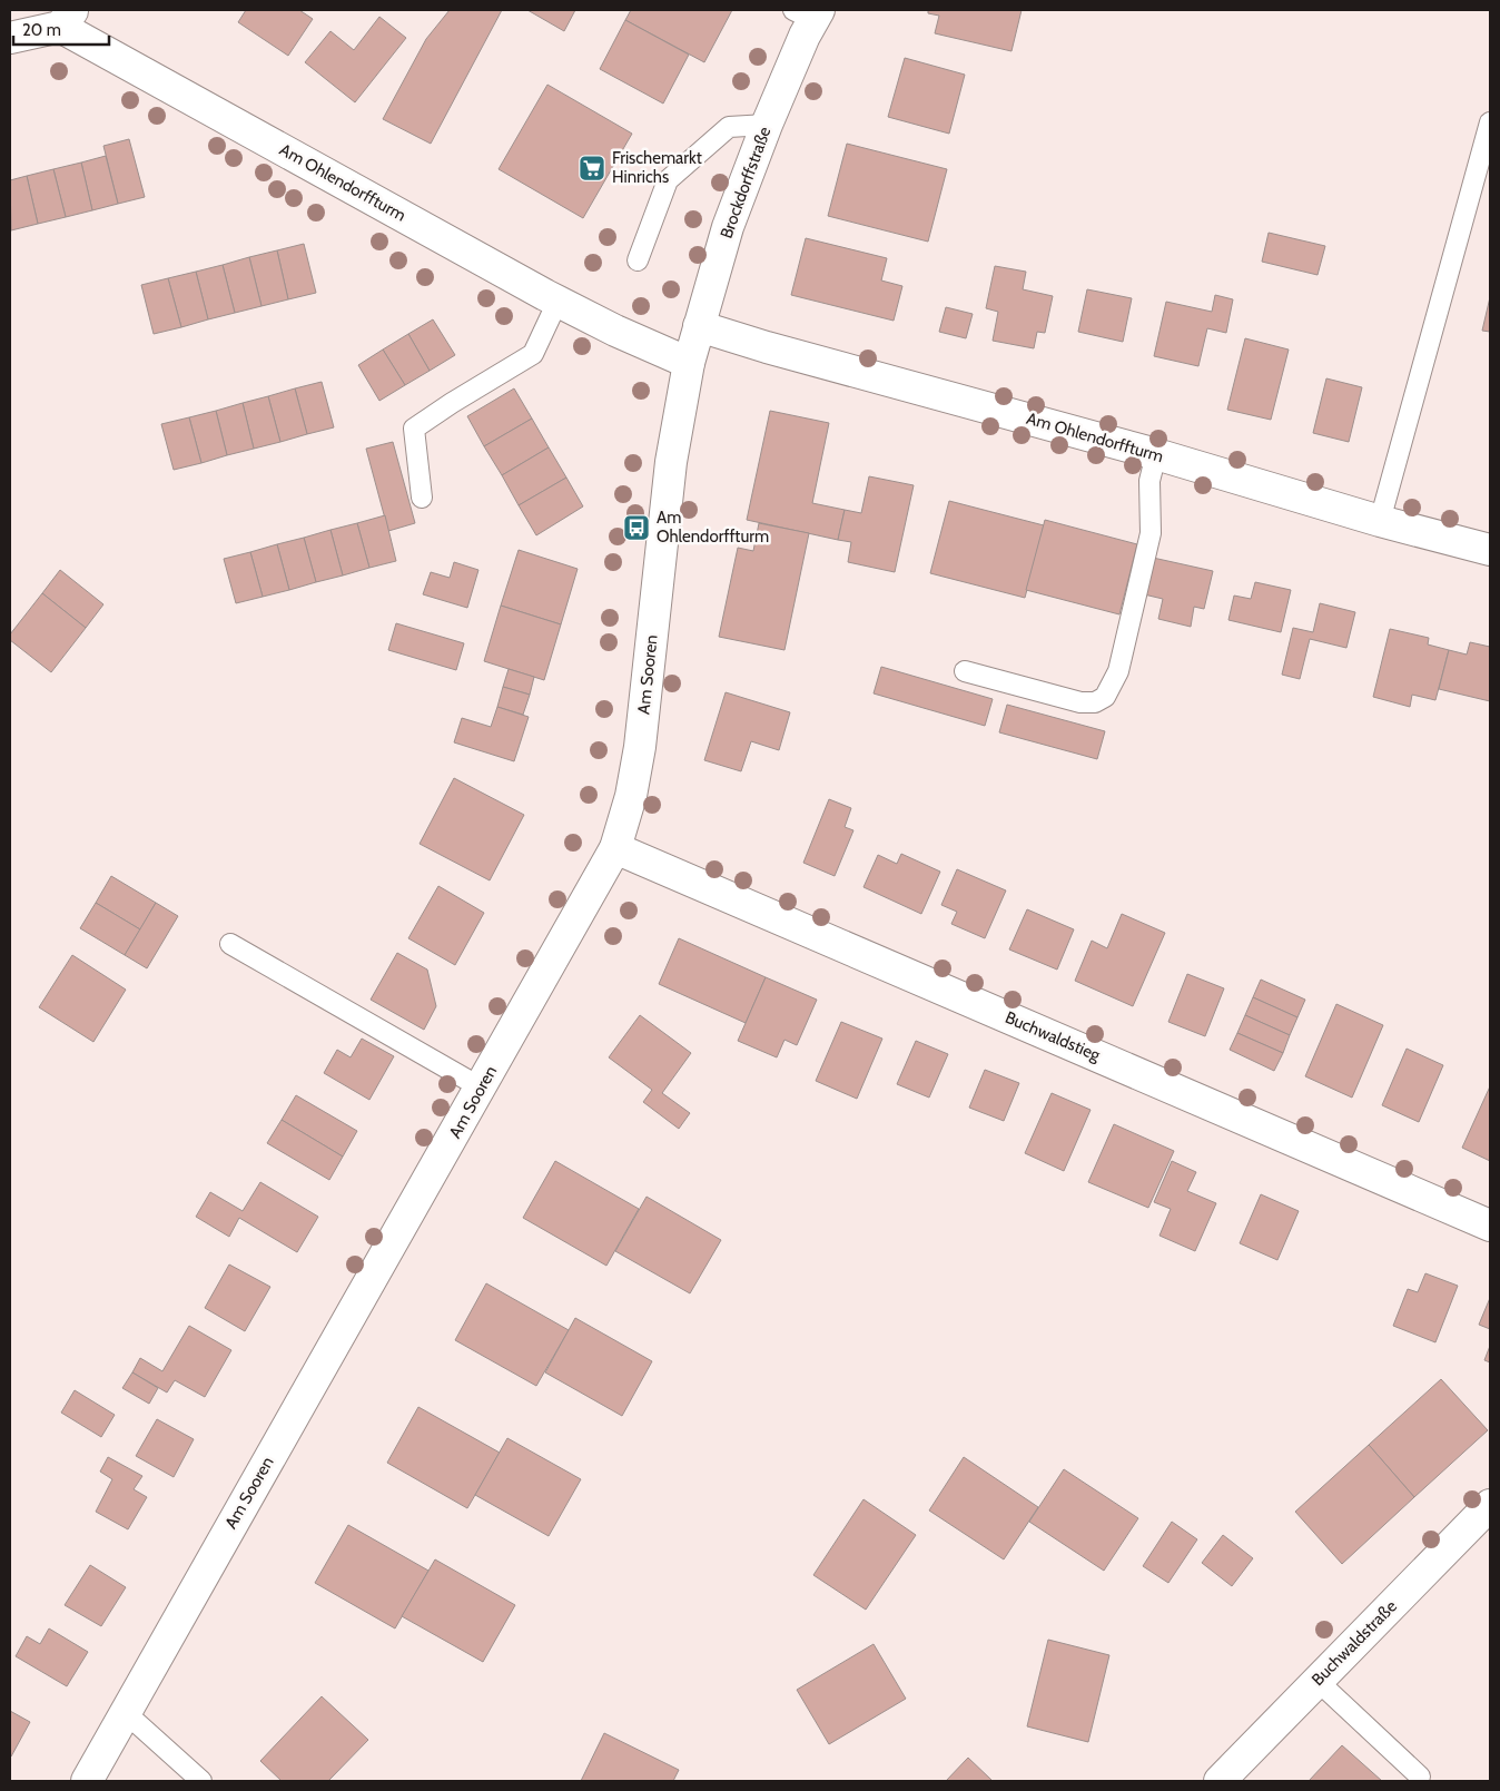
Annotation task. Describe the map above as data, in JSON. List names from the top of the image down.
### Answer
{
  "streets": {
    "street": [
      "Am Ohlendorffturm",
      "Brockdorffstraße",
      "Am Sooren",
      "Buchwaldstieg",
      "Buchwaldstraße"
    ]
  },
  "crossings": [
    ["Am Ohlendorffturm", "Brockdorffstraße"],
    ["Am Ohlendorffturm", "Am Sooren"],
    ["Brockdorffstraße", "Am Sooren"],
    ["Am Sooren", "Buchwaldstieg"]
  ],
  "places": {
    "supermarket": ["Frischemarkt Hinrichs"],
    "bus stop": ["Am Ohlendorffturm"]
  },
  "scale_bar": "20 m"
}
